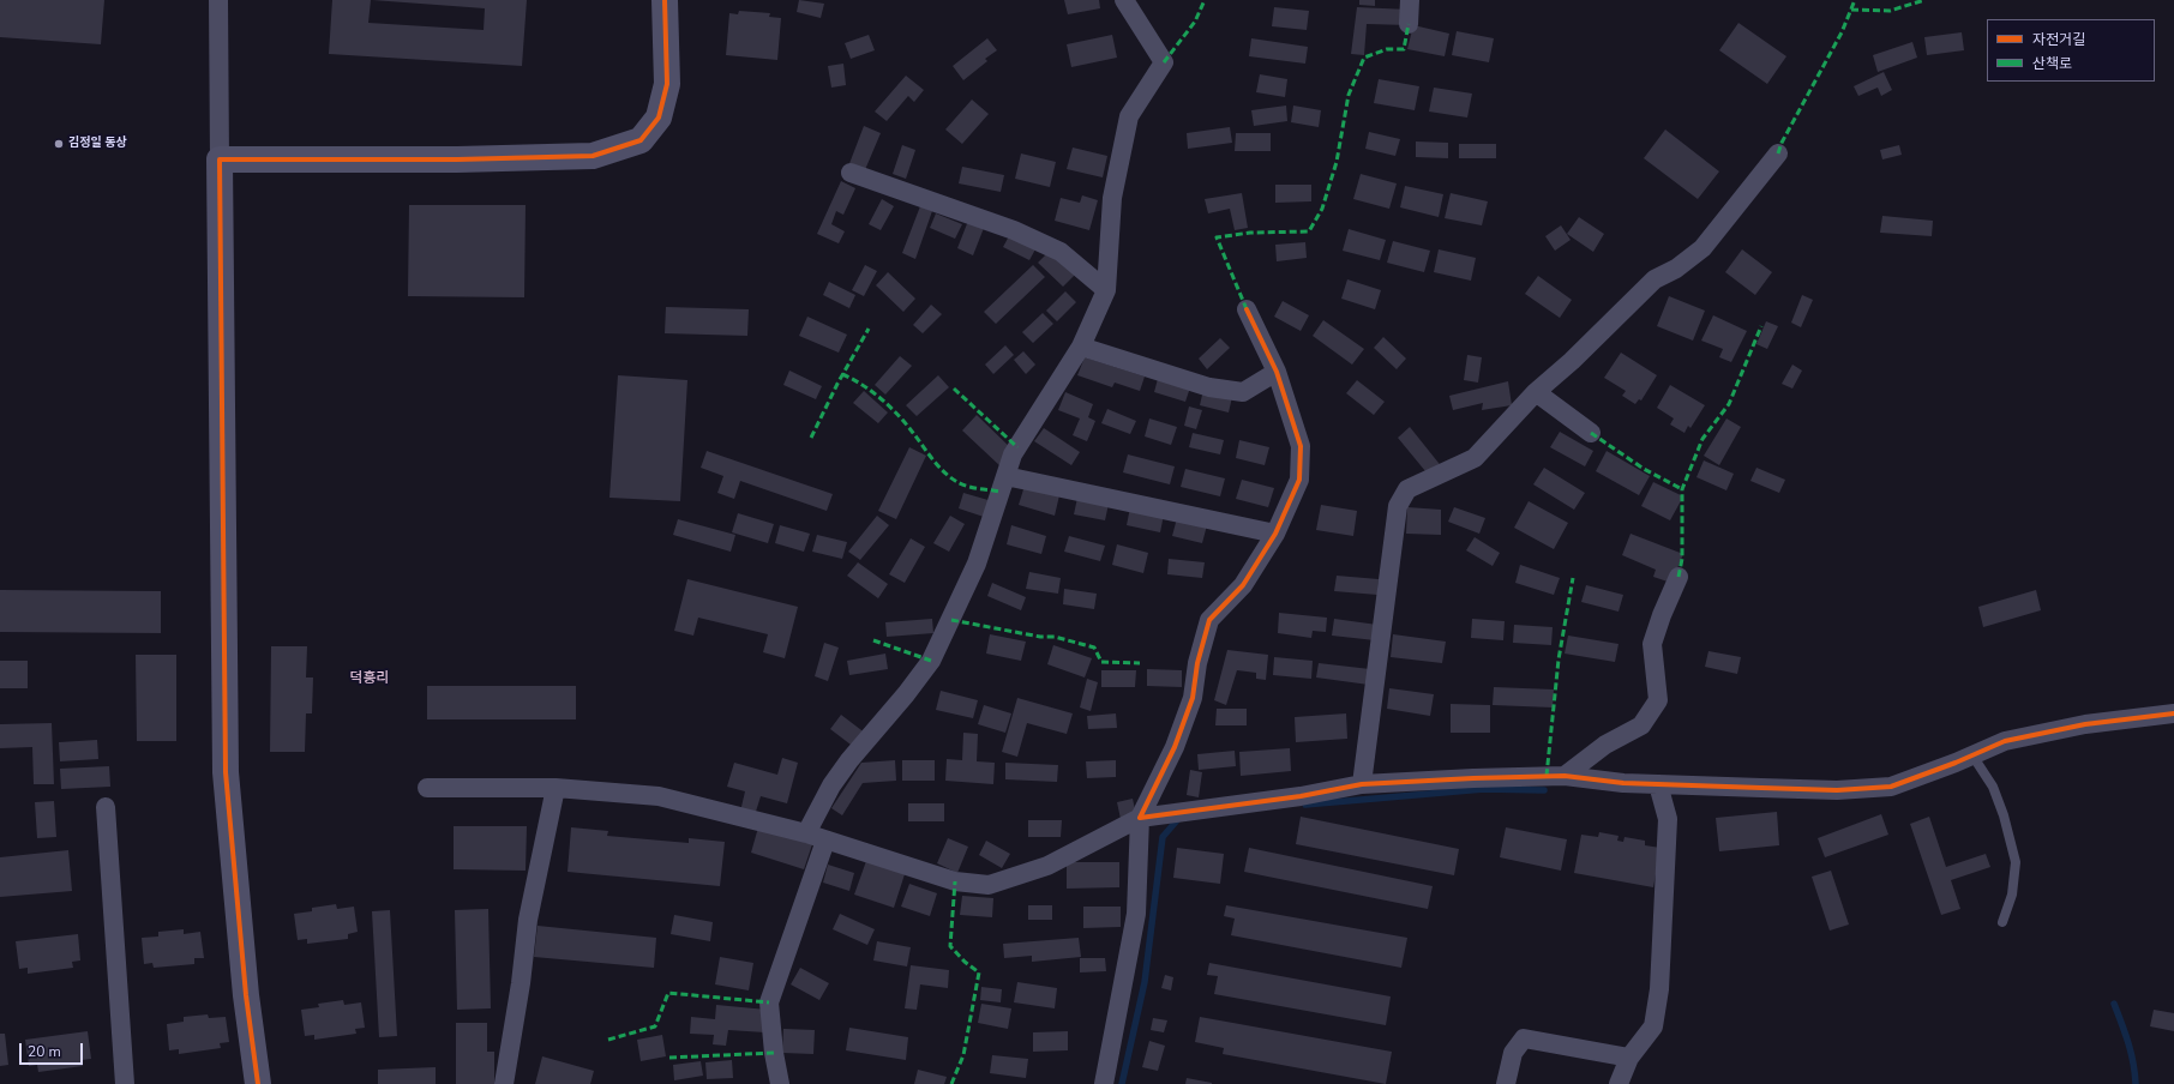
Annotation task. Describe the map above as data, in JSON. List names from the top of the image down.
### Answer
{
  "districts": ["덕흥리"],
  "places": ["김정일 동상"],
  "legend": ["자전거길", "산책로"],
  "scale_bar": "20 m"
}
